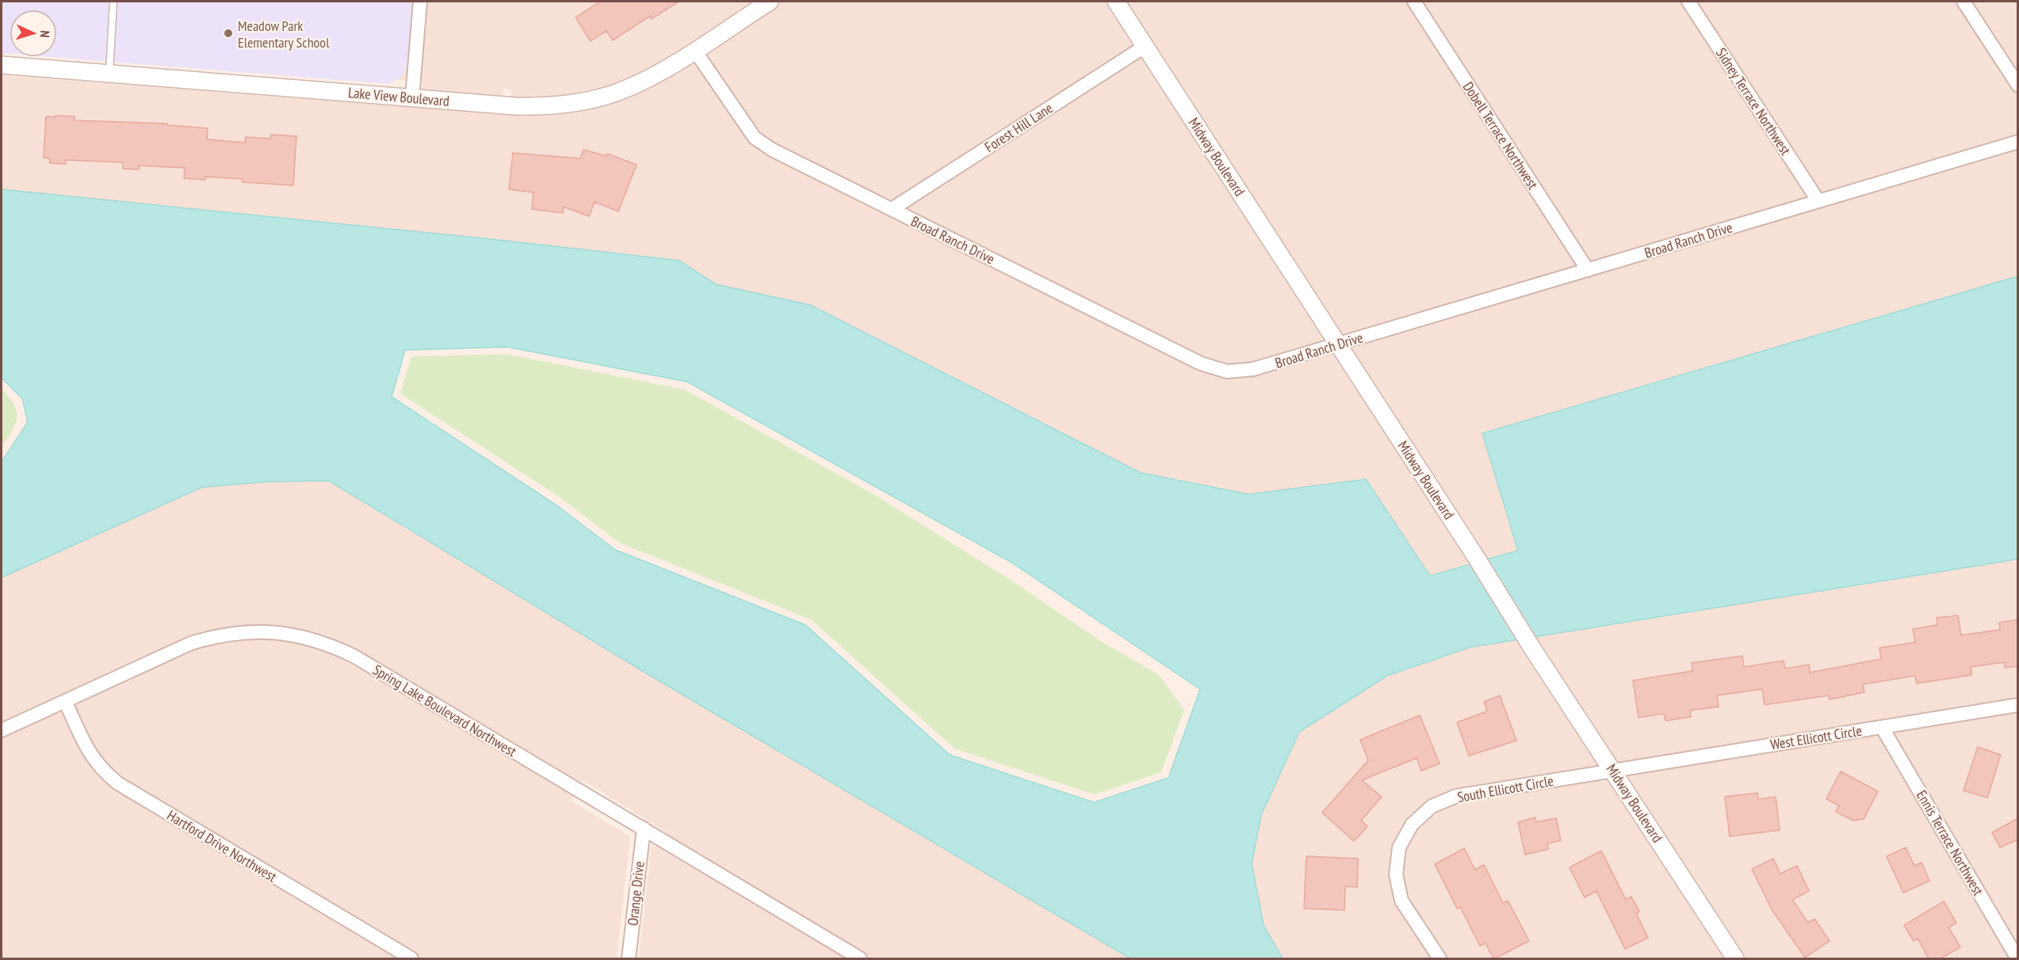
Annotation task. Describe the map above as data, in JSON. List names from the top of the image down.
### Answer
{
  "streets": {
    "street": [
      "Lake View Boulevard",
      "Sidney Terrace Northwest",
      "Forest Hill Lane",
      "Dobell Terrace Northwest",
      "Midway Boulevard",
      "Broad Ranch Drive",
      "Spring Lake Boulevard Northwest",
      "West Ellicott Circle",
      "South Ellicott Circle",
      "Ennis Terrace Northwest",
      "Hartford Drive Northwest",
      "Orange Drive"
    ]
  },
  "crossings": [
    ["Lake View Boulevard", "Broad Ranch Drive"],
    ["Sidney Terrace Northwest", "Broad Ranch Drive"],
    ["Forest Hill Lane", "Midway Boulevard"],
    ["Forest Hill Lane", "Broad Ranch Drive"],
    ["Dobell Terrace Northwest", "Broad Ranch Drive"],
    ["Midway Boulevard", "Broad Ranch Drive"],
    ["Midway Boulevard", "West Ellicott Circle"],
    ["Midway Boulevard", "South Ellicott Circle"],
    ["Spring Lake Boulevard Northwest", "Hartford Drive Northwest"],
    ["Spring Lake Boulevard Northwest", "Orange Drive"],
    ["West Ellicott Circle", "South Ellicott Circle"],
    ["West Ellicott Circle", "Ennis Terrace Northwest"]
  ],
  "places": ["Meadow Park Elementary School"],
  "north": "right"
}
